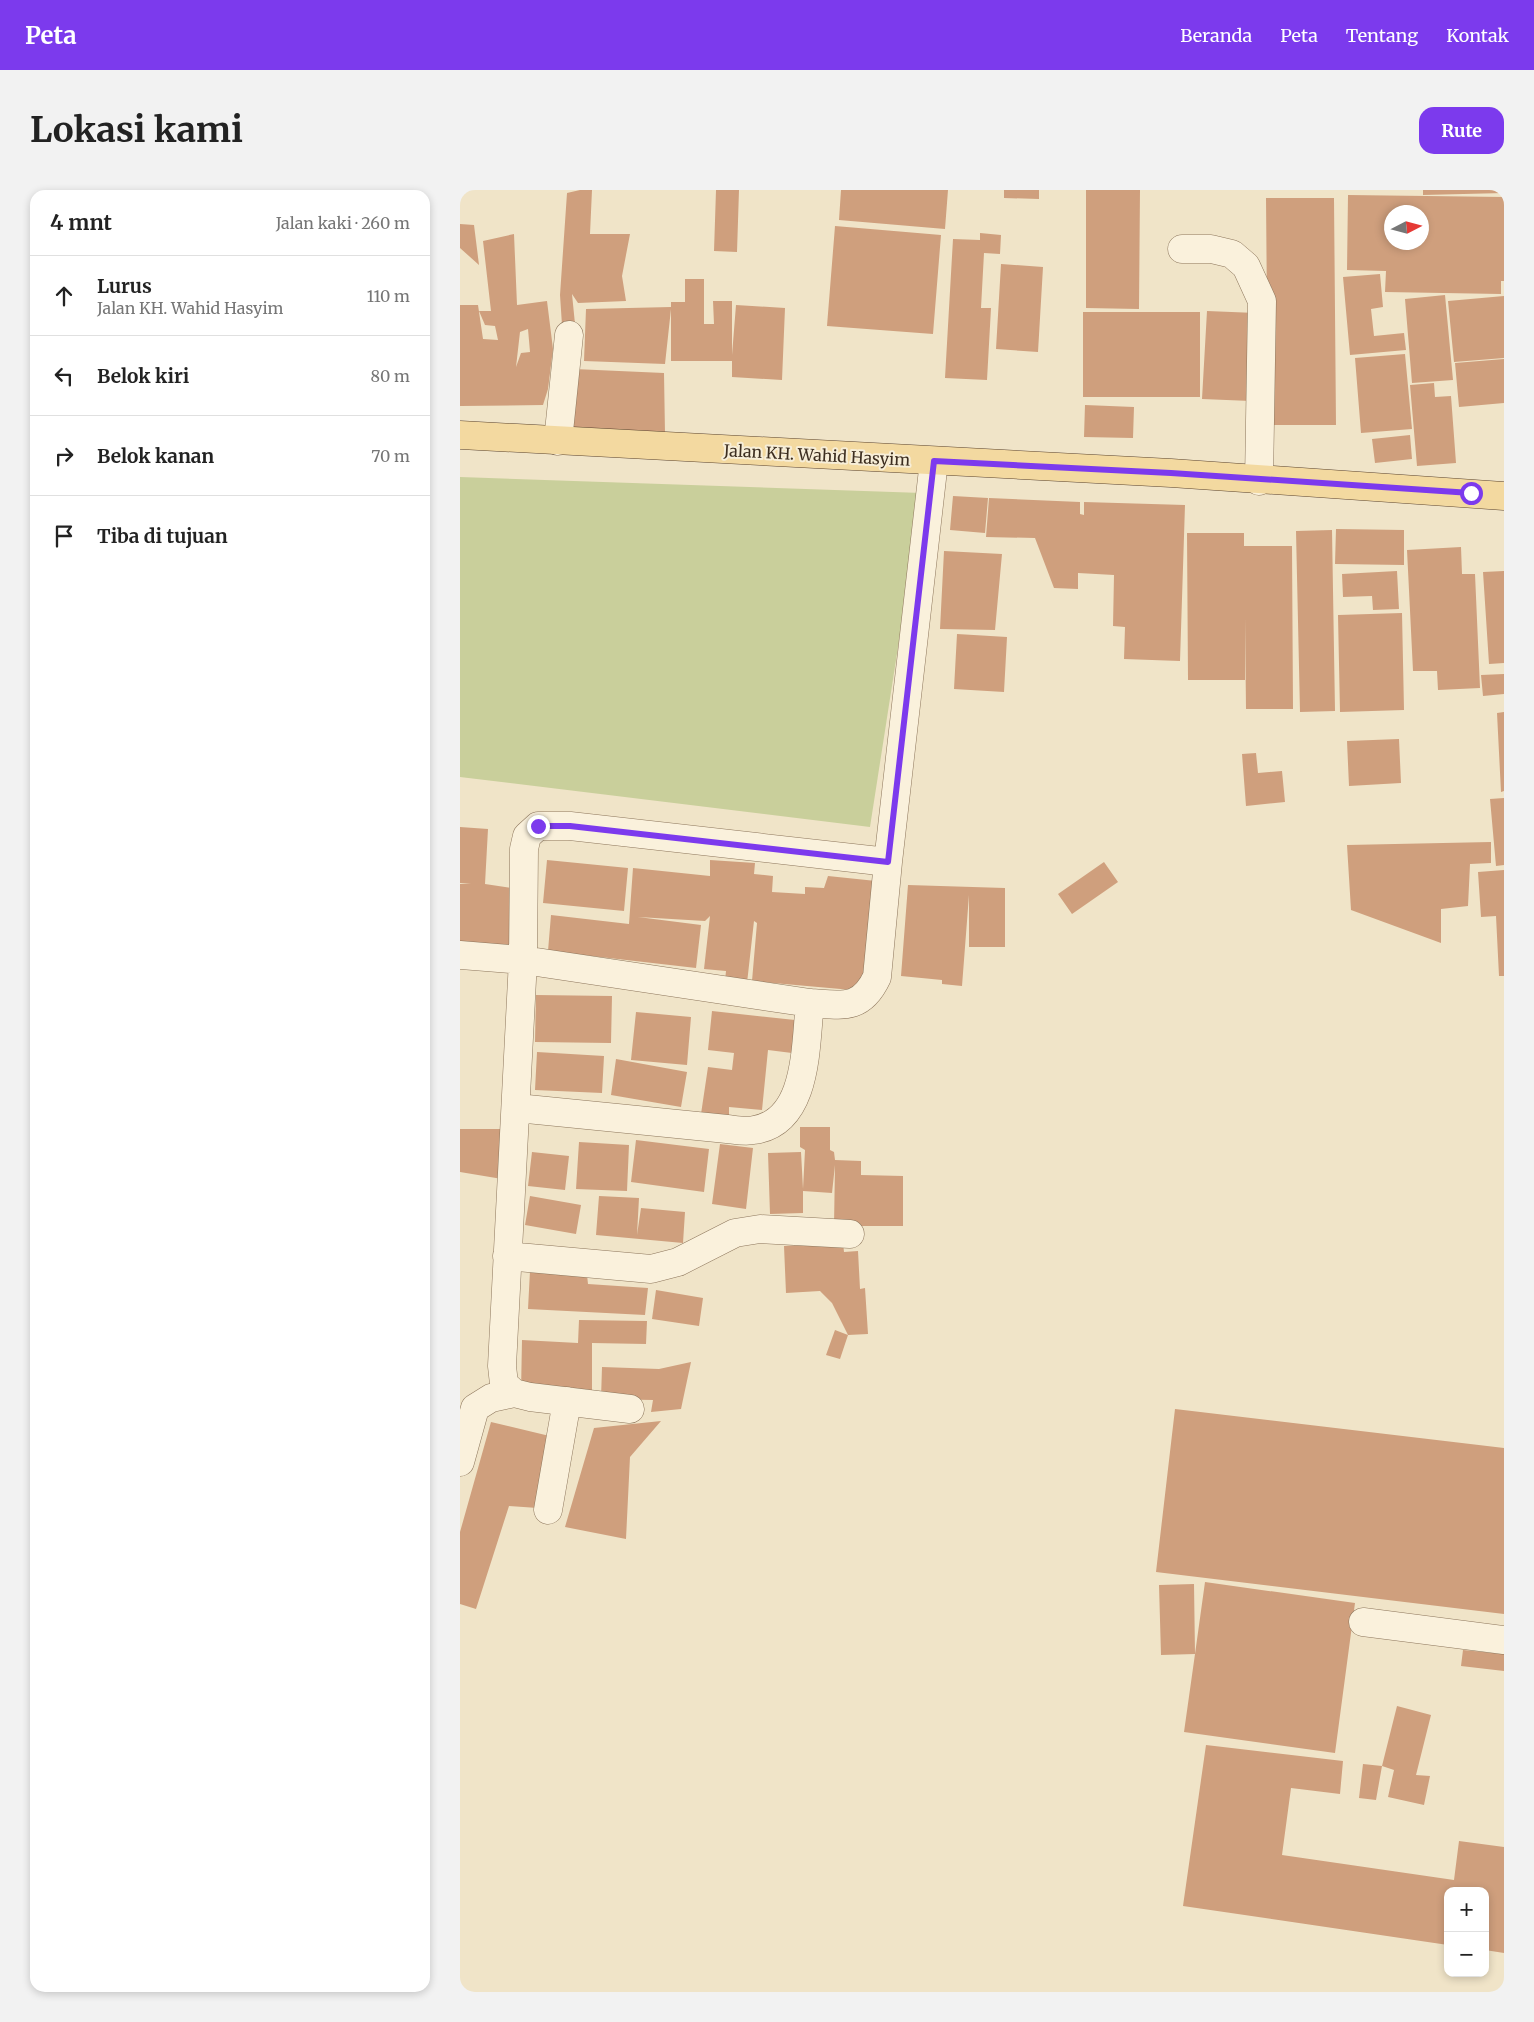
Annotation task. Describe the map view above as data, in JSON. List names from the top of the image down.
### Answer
{
  "streets": {
    "main road": ["Jalan KH. Wahid Hasyim"]
  },
  "north": "right",
  "page": {
    "header": "Peta",
    "nav": [
      "Beranda",
      "Peta",
      "Tentang",
      "Kontak"
    ],
    "buttons": "Rute",
    "title": "Lokasi kami",
    "heading": ["4 mnt", "Jalan kaki · 260 m"],
    "list": [
      ["Lurus", "Jalan KH. Wahid Hasyim", "110 m"],
      ["Belok kiri", "80 m"],
      ["Belok kanan", "70 m"],
      "Tiba di tujuan"
    ],
    "map_buttons": ["+", "−"]
  }
}
